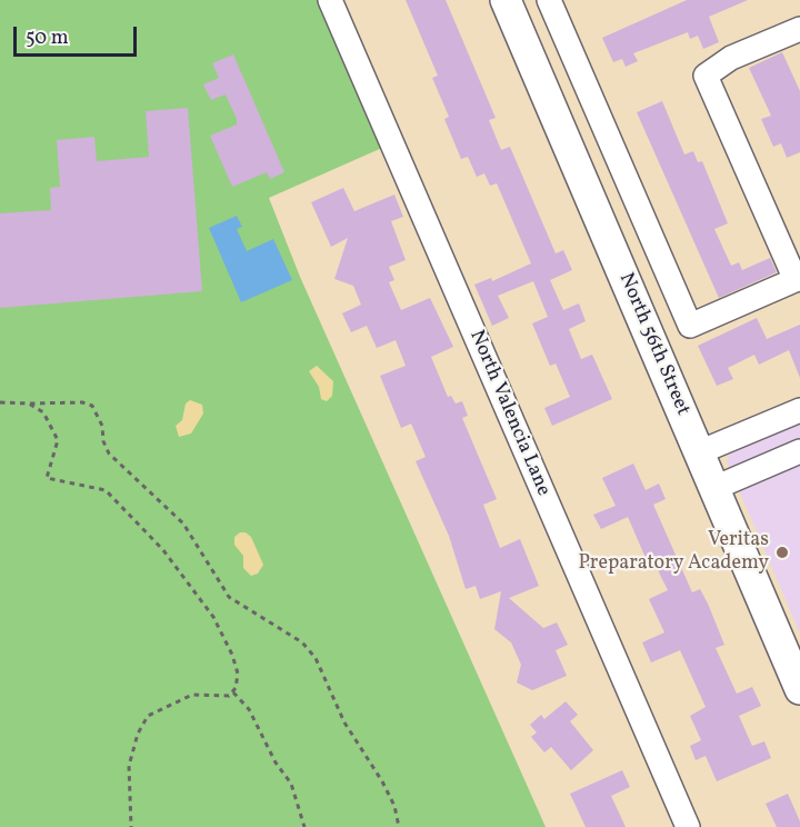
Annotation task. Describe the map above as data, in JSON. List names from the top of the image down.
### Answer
{
  "streets": {
    "main road": ["North 56th Street"],
    "street": ["North Valencia Lane"]
  },
  "places": ["Veritas Preparatory Academy"],
  "scale_bar": "50 m"
}
